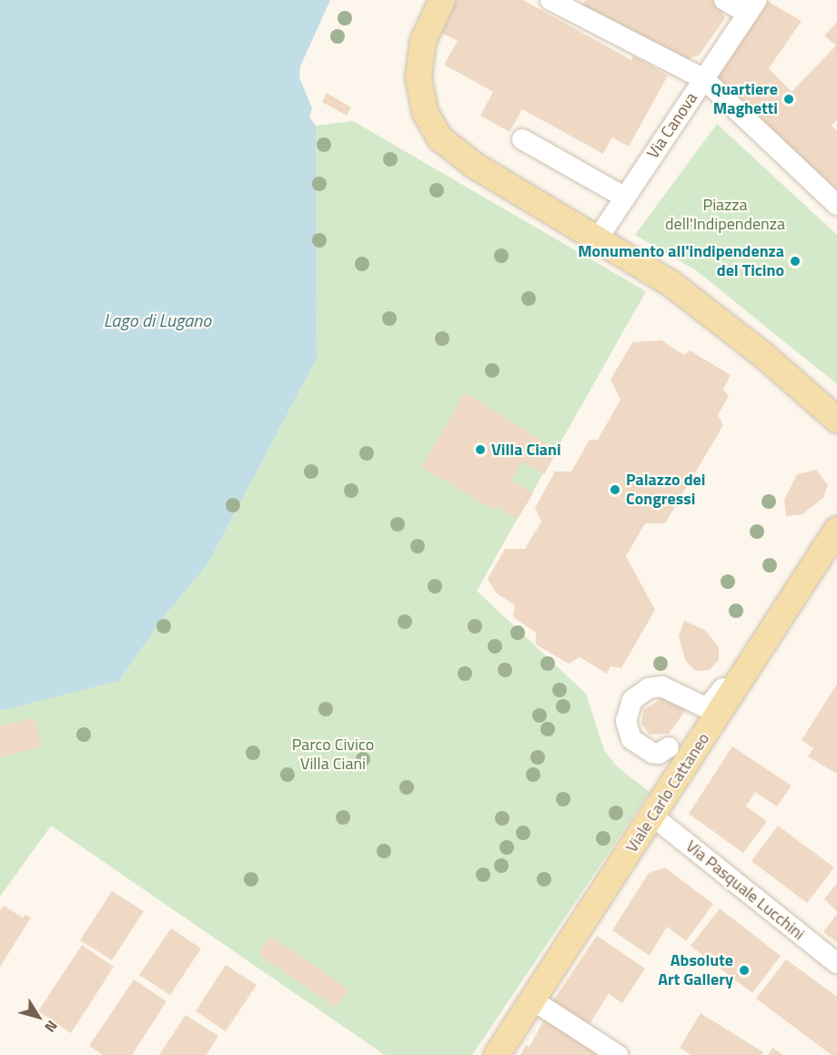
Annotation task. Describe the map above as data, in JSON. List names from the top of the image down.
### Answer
{
  "streets": {
    "main road": ["Viale Carlo Cattaneo"],
    "street": ["Via Canova", "Via Pasquale Lucchini"]
  },
  "crossings": [
    ["Viale Carlo Cattaneo", "Via Pasquale Lucchini"]
  ],
  "water": ["Lago di Lugano"],
  "parks": ["Piazza dell'Indipendenza", "Parco Civico Villa Ciani"],
  "places": [
    "Quartiere Maghetti",
    "Monumento all'indipendenza del Ticino",
    "Villa Ciani",
    "Palazzo dei Congressi",
    "Absolute Art Gallery"
  ],
  "north": "bottom right"
}
